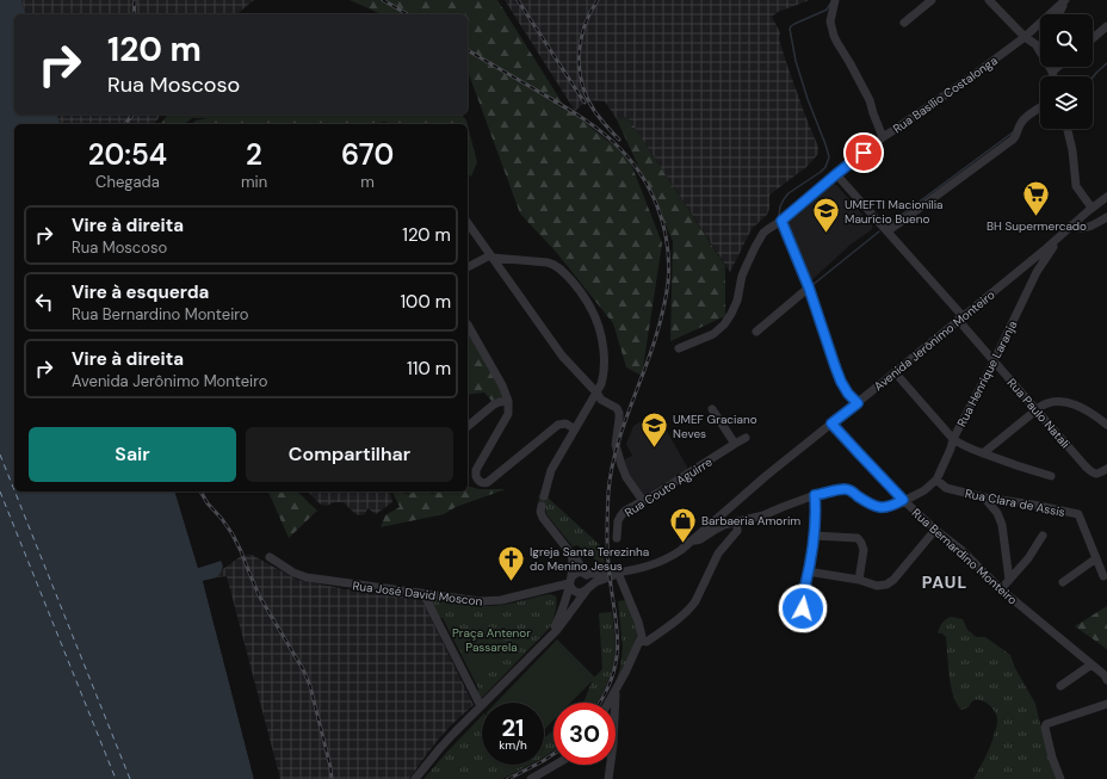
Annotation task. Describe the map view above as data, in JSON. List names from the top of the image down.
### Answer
{
  "streets": {
    "street": [
      "Rua Basílio Costalonga",
      "Avenida Jerônimo Monteiro",
      "Rua Henrique Laranja",
      "Rua Paulo Natali",
      "Rua Couto Aguirre",
      "Rua Clara de Assis",
      "Rua Bernardino Monteiro",
      "Rua José David Moscon"
    ]
  },
  "crossings": [
    ["Rua Basílio Costalonga", "Rua Paulo Natali"],
    ["Avenida Jerônimo Monteiro", "Rua Henrique Laranja"],
    ["Avenida Jerônimo Monteiro", "Rua Paulo Natali"],
    ["Avenida Jerônimo Monteiro", "Rua Bernardino Monteiro"],
    ["Avenida Jerônimo Monteiro", "Rua José David Moscon"],
    ["Rua Henrique Laranja", "Rua Paulo Natali"],
    ["Rua Henrique Laranja", "Rua Clara de Assis"],
    ["Rua Henrique Laranja", "Rua Bernardino Monteiro"]
  ],
  "districts": ["PAUL"],
  "parks": ["Praça Antenor Passarela"],
  "places": {
    "supermarket": ["BH Supermercado"],
    "school or university": ["UMEFTI Macionília Maurício Bueno", "UMEF Graciano Neves"],
    "shop": ["Barbaeria Amorim"],
    "church": ["Igreja Santa Terezinha do Menino Jesus"]
  },
  "page": {
    "turn": ["120 m", "Rua Moscoso"],
    "eta": [
      "20:54",
      "Chegada",
      "2",
      "min",
      "670",
      "m"
    ],
    "list": [
      {
        "name": "Vire à direita",
        "note": "Rua Moscoso",
        "value": "120 m"
      },
      {
        "name": "Vire à esquerda",
        "note": "Rua Bernardino Monteiro",
        "value": "100 m"
      },
      {
        "name": "Vire à direita",
        "note": "Avenida Jerônimo Monteiro",
        "value": "110 m"
      }
    ],
    "buttons": ["Sair", "Compartilhar"],
    "speed": "21 km/h",
    "limit": "30"
  }
}
